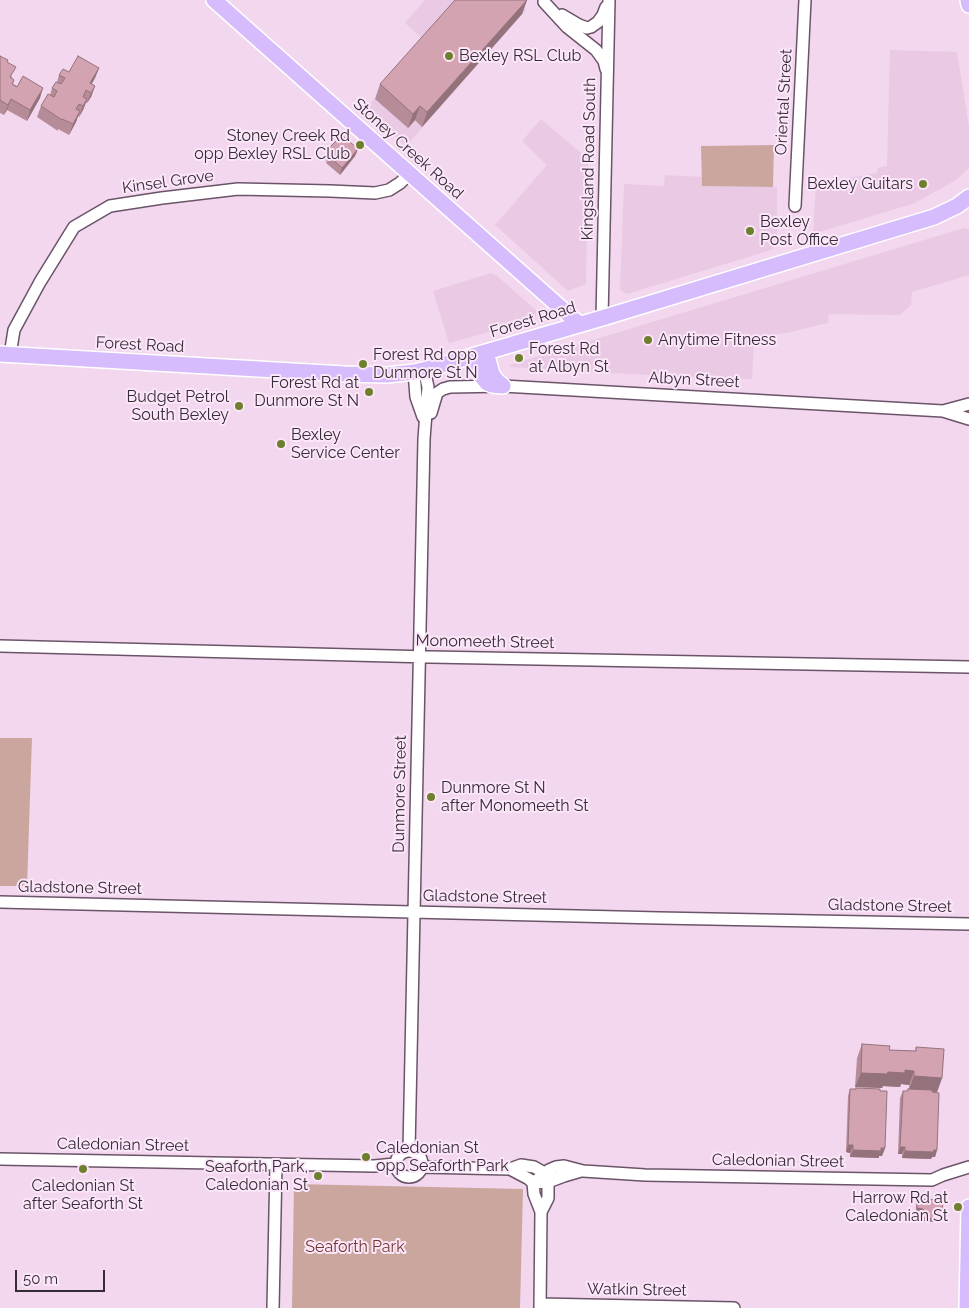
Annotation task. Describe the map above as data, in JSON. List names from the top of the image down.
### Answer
{
  "streets": {
    "main road": ["Stoney Creek Road", "Forest Road"],
    "street": [
      "Oriental Street",
      "Kingsland Road South",
      "Kinsel Grove",
      "Albyn Street",
      "Monomeeth Street",
      "Dunmore Street",
      "Gladstone Street",
      "Caledonian Street",
      "Watkin Street"
    ]
  },
  "crossings": [
    ["Stoney Creek Road", "Kinsel Grove"],
    ["Stoney Creek Road", "Forest Road"],
    ["Kingsland Road South", "Forest Road"],
    ["Kinsel Grove", "Forest Road"],
    ["Forest Road", "Dunmore Street"],
    ["Albyn Street", "Dunmore Street"],
    ["Monomeeth Street", "Dunmore Street"],
    ["Dunmore Street", "Gladstone Street"],
    ["Dunmore Street", "Caledonian Street"]
  ],
  "parks": ["Seaforth Park"],
  "places": [
    "Bexley RSL Club",
    "Stoney Creek Rd opp Bexley RSL Club",
    "Bexley Guitars",
    "Bexley Post Office",
    "Anytime Fitness",
    "Forest Rd at Albyn St",
    "Forest Rd opp Dunmore St N",
    "Forest Rd at Dunmore St N",
    "Budget Petrol South Bexley",
    "Bexley Service Center",
    "Dunmore St N after Monomeeth St",
    "Caledonian St opp Seaforth Park",
    "Caledonian St after Seaforth St",
    "Seaforth Park, Caledonian St",
    "Harrow Rd at Caledonian St"
  ],
  "scale_bar": "50 m"
}
